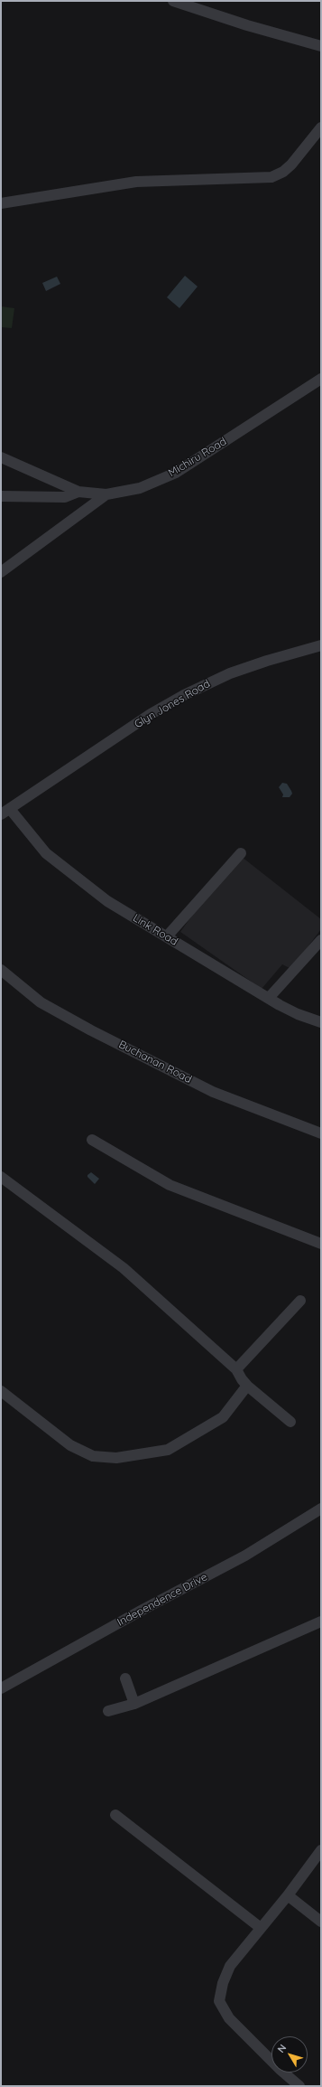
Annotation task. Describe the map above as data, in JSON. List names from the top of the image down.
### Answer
{
  "streets": {
    "street": [
      "Michiru Road",
      "Glyn Jones Road",
      "Link Road",
      "Buchanan Road",
      "Independence Drive"
    ]
  },
  "crossings": [
    ["Glyn Jones Road", "Link Road"]
  ],
  "north": "top left"
}
